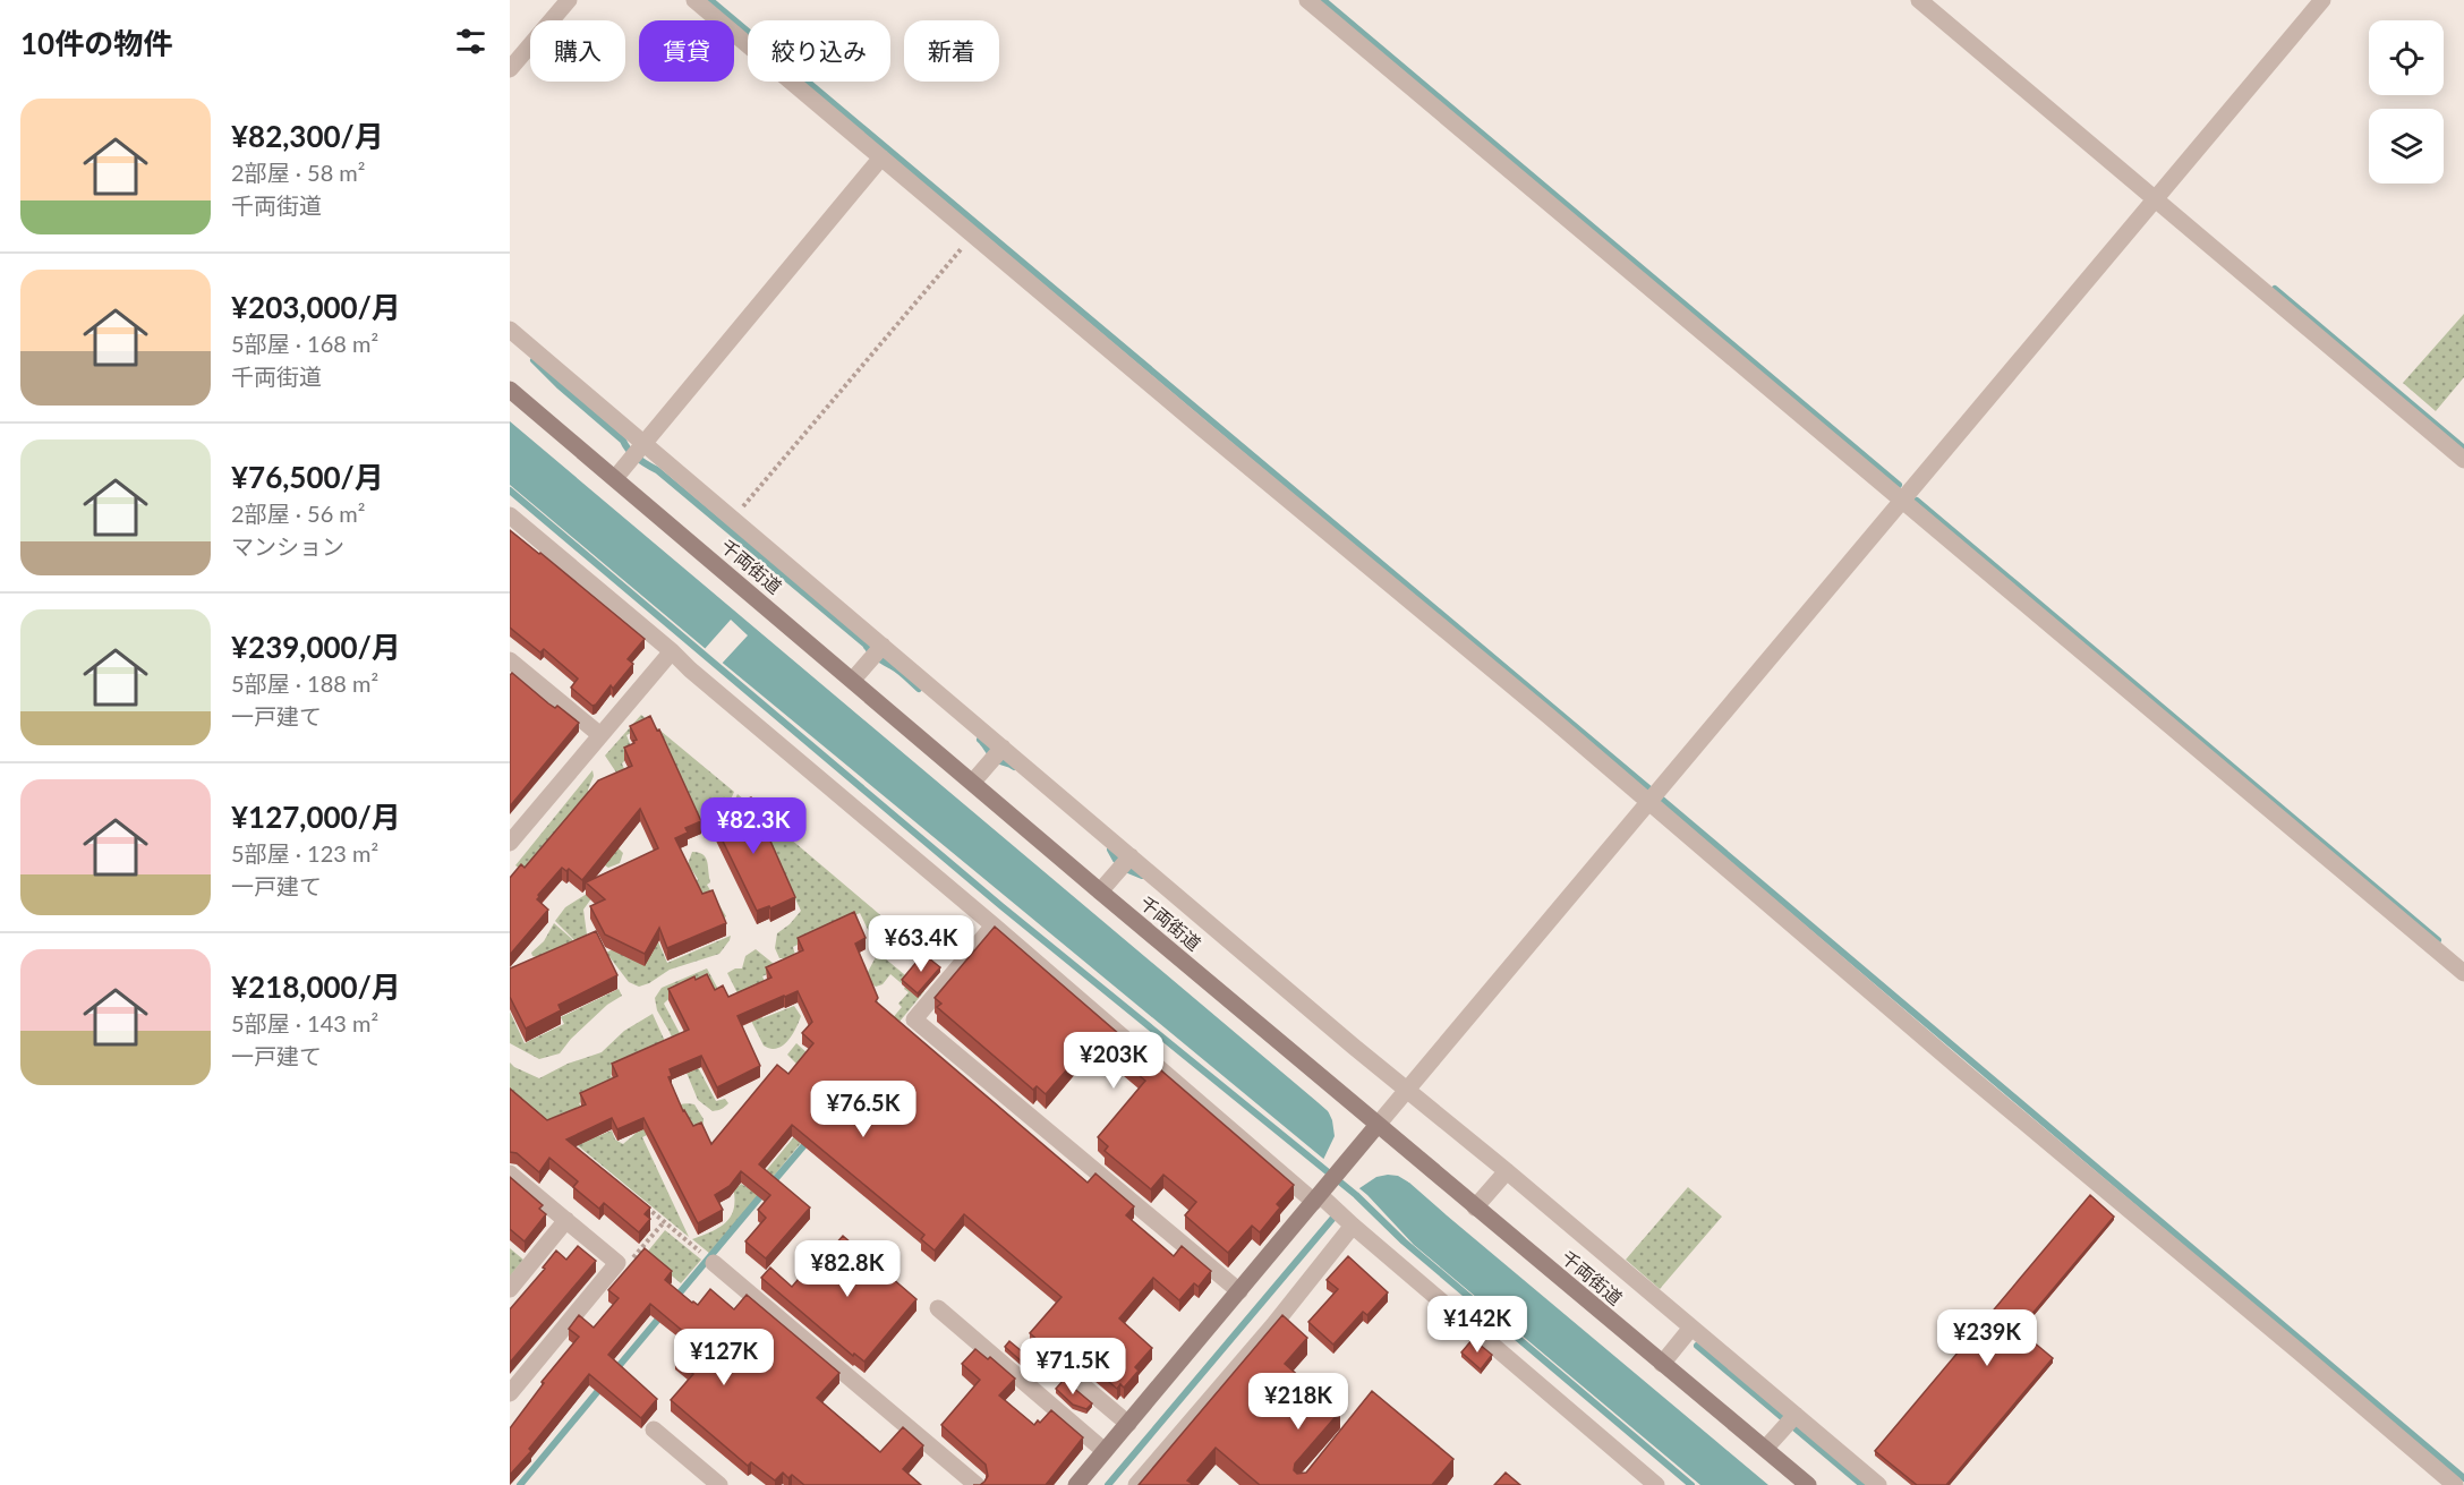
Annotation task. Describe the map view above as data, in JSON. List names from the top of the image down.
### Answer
{
  "streets": {
    "street": ["千両街道"]
  },
  "page": {
    "heading": "10件の物件",
    "chip": [
      "購入",
      "賃貸",
      "絞り込み",
      "新着"
    ],
    "list": [
      {
        "name": "¥82,300/月",
        "note": "2部屋 · 58 m² · 千両街道"
      },
      {
        "name": "¥203,000/月",
        "note": "5部屋 · 168 m² · 千両街道"
      },
      {
        "name": "¥76,500/月",
        "note": "2部屋 · 56 m² · マンション"
      },
      {
        "name": "¥239,000/月",
        "note": "5部屋 · 188 m² · 一戸建て"
      },
      {
        "name": "¥127,000/月",
        "note": "5部屋 · 123 m² · 一戸建て"
      },
      {
        "name": "¥218,000/月",
        "note": "5部屋 · 143 m² · 一戸建て"
      }
    ],
    "price": [
      "¥82.3K",
      "¥63.4K",
      "¥203K",
      "¥76.5K",
      "¥82.8K",
      "¥142K",
      "¥239K",
      "¥127K",
      "¥71.5K",
      "¥218K"
    ]
  }
}
